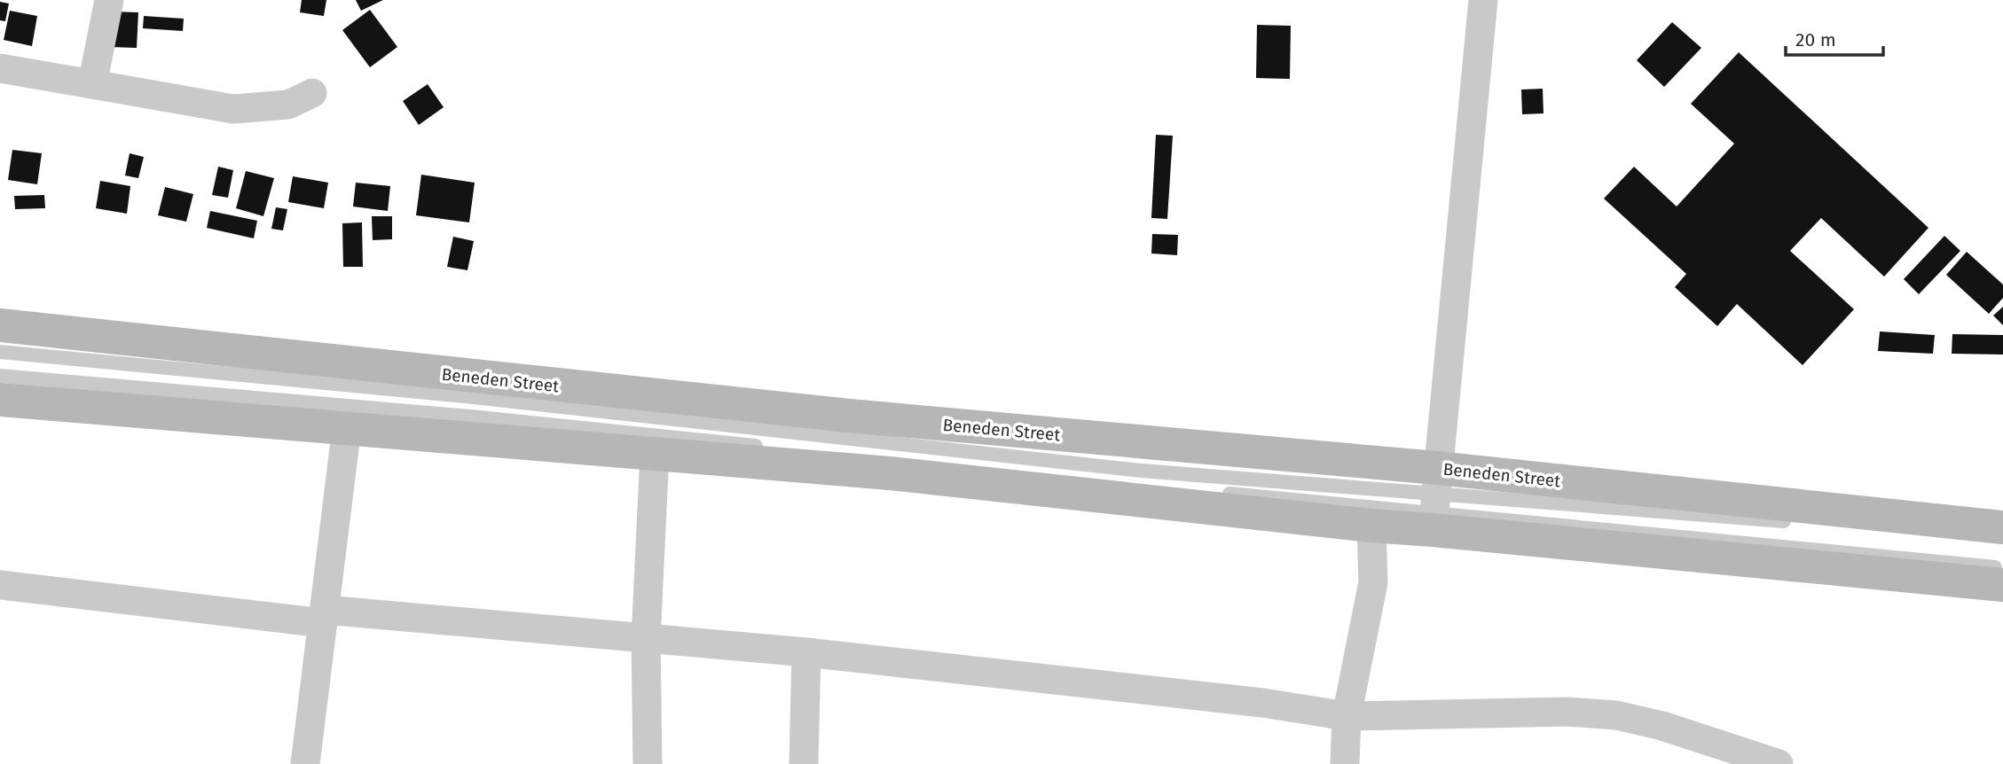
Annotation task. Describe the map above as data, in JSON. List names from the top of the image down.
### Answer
{
  "streets": {
    "main road": ["Beneden Street"]
  },
  "scale_bar": "20 m"
}
